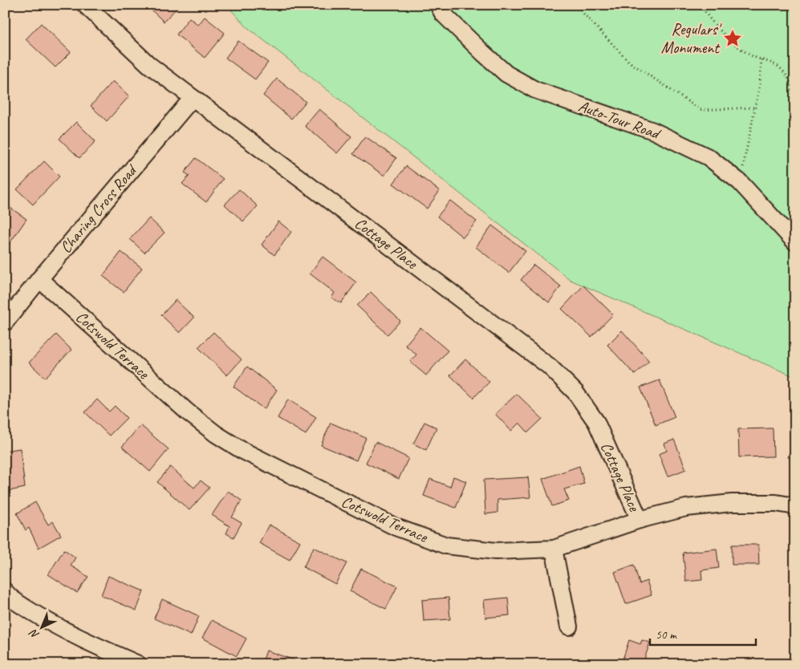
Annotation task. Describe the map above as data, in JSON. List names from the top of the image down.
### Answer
{
  "streets": {
    "street": [
      "Auto-Tour Road",
      "Charing Cross Road",
      "Cottage Place",
      "Cotswold Terrace"
    ]
  },
  "crossings": [
    ["Charing Cross Road", "Cottage Place"],
    ["Charing Cross Road", "Cotswold Terrace"],
    ["Cottage Place", "Cotswold Terrace"]
  ],
  "places": {
    "place": ["Regulars' Monument"]
  },
  "scale_bar": "50 m",
  "north": "bottom left"
}
